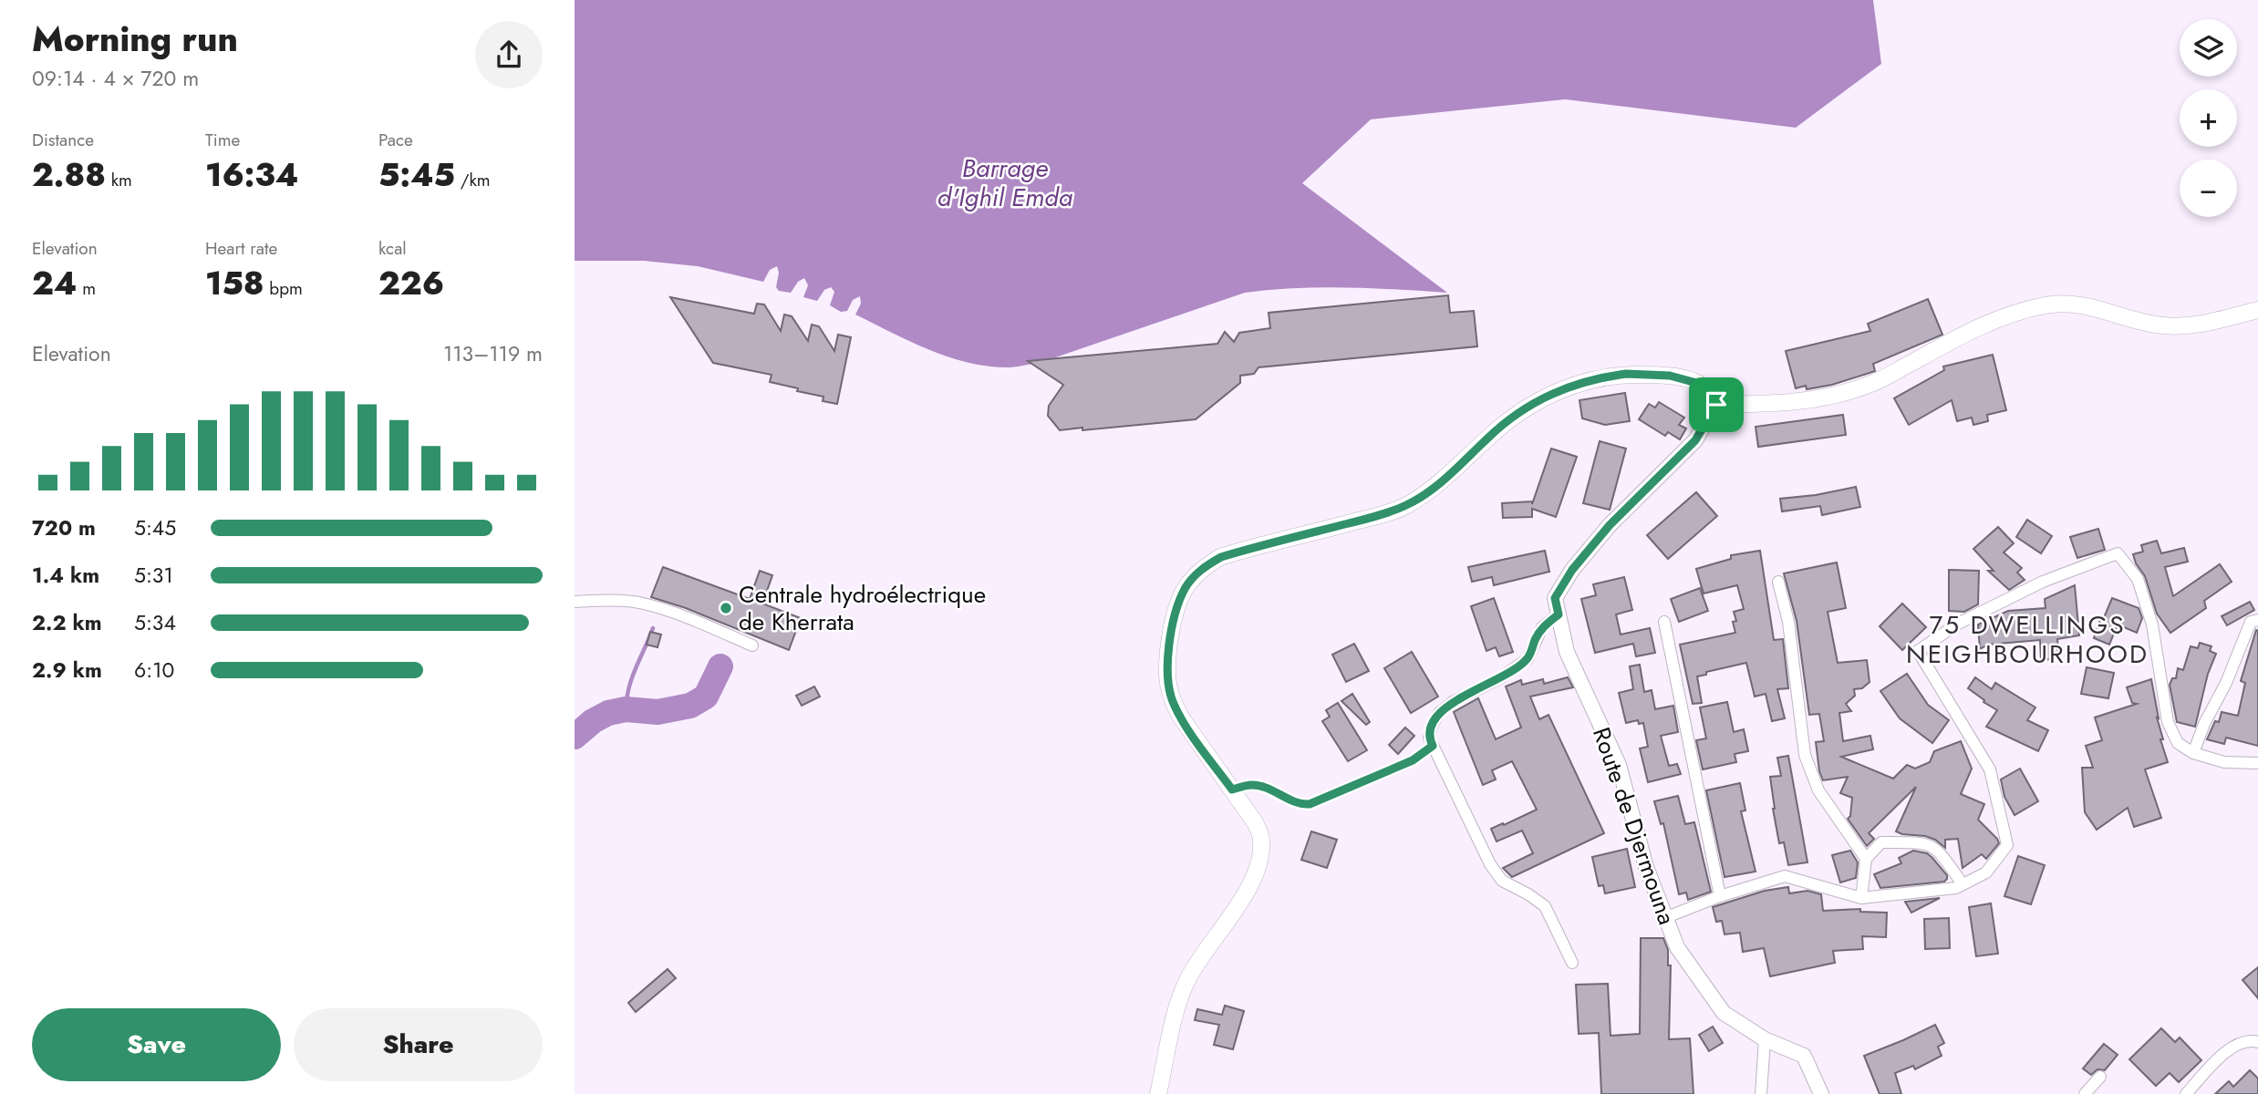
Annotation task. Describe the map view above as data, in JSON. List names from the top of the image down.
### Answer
{
  "streets": {
    "street": ["Route de Djermouna"]
  },
  "districts": ["75 DWELLINGS NEIGHBOURHOOD"],
  "water": ["Barrage d'Ighil Emda"],
  "places": ["Centrale hydroélectrique de Kherrata"],
  "page": {
    "heading": ["Morning run", "09:14 · 4 × 720 m"],
    "map_buttons": ["+", "−"],
    "stats": [
      ["Distance", "2.88 km"],
      ["Time", "16:34"],
      ["Pace", "5:45 /km"],
      ["Elevation", "24 m"],
      ["Heart rate", "158 bpm"],
      ["kcal", "226"]
    ],
    "chart": ["Elevation", "113–119 m"],
    "list": [
      {
        "name": "720 m",
        "note": "5:45"
      },
      {
        "name": "1.4 km",
        "note": "5:31"
      },
      {
        "name": "2.2 km",
        "note": "5:34"
      },
      {
        "name": "2.9 km",
        "note": "6:10"
      }
    ],
    "buttons": ["Save", "Share"]
  }
}
